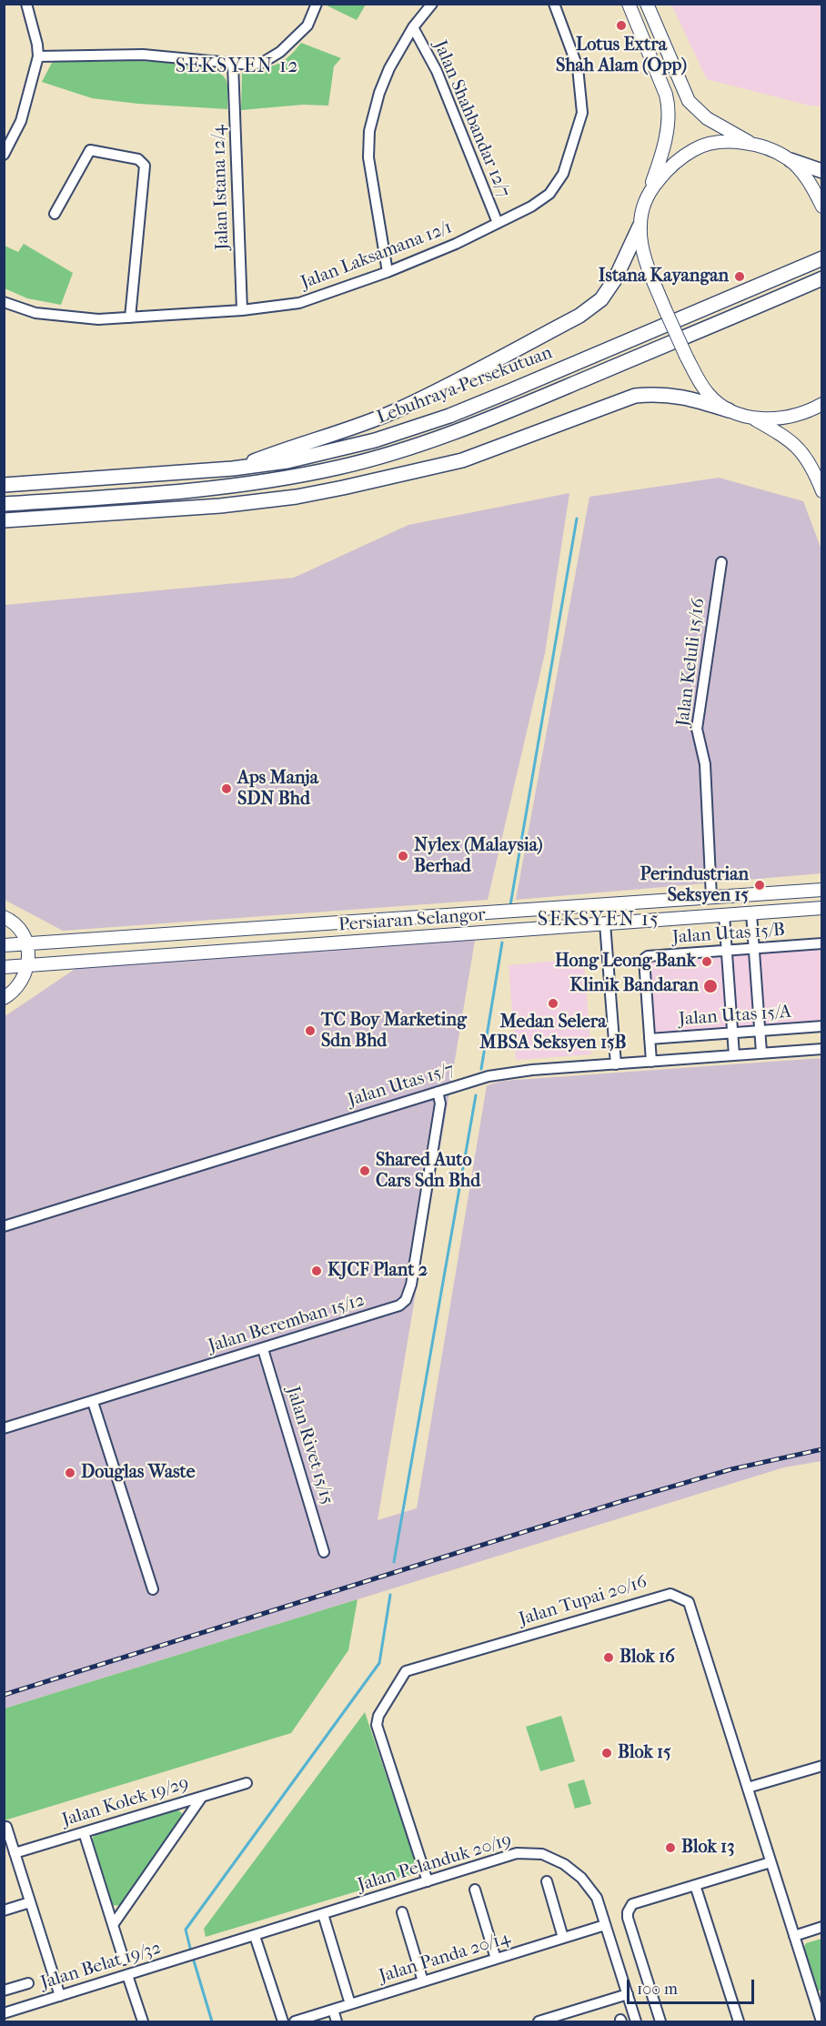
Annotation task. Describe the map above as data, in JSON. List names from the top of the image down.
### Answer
{
  "streets": {
    "highway": ["Lebuhraya Persekutuan"],
    "main road": ["Persiaran Selangor"],
    "street": [
      "Jalan Shahbandar 12/7",
      "Jalan Istana 12/4",
      "Jalan Laksamana 12/1",
      "Jalan Keluli 15/16",
      "Jalan Utas 15/B",
      "Jalan Utas 15/A",
      "Jalan Utas 15/7",
      "Jalan Beremban 15/12",
      "Jalan Rivet 15/15",
      "Jalan Tupai 20/16",
      "Jalan Kolek 19/29",
      "Jalan Pelanduk 20/19",
      "Jalan Panda 20/14",
      "Jalan Belat 19/32"
    ]
  },
  "crossings": [
    ["Jalan Shahbandar 12/7", "Jalan Laksamana 12/1"],
    ["Jalan Istana 12/4", "Jalan Laksamana 12/1"],
    ["Jalan Keluli 15/16", "Persiaran Selangor"],
    ["Jalan Utas 15/B", "Jalan Utas 15/A"],
    ["Jalan Utas 15/B", "Jalan Utas 15/7"],
    ["Jalan Utas 15/7", "Jalan Beremban 15/12"],
    ["Jalan Beremban 15/12", "Jalan Rivet 15/15"],
    ["Jalan Tupai 20/16", "Jalan Pelanduk 20/19"],
    ["Jalan Pelanduk 20/19", "Jalan Panda 20/14"],
    ["Jalan Pelanduk 20/19", "Jalan Belat 19/32"]
  ],
  "districts": ["SEKSYEN 12", "SEKSYEN 15"],
  "places": [
    "Lotus Extra Shah Alam (Opp)",
    "Istana Kayangan",
    "Aps Manja SDN Bhd",
    "Nylex (Malaysia) Berhad",
    "Perindustrian Seksyen 15",
    "Hong Leong Bank",
    "Klinik Bandaran",
    "Medan Selera MBSA Seksyen 15B",
    "TC Boy Marketing Sdn Bhd",
    "Shared Auto Cars Sdn Bhd",
    "KJCF Plant 2",
    "Douglas Waste",
    "Blok 16",
    "Blok 15",
    "Blok 13"
  ],
  "scale_bar": "100 m"
}
